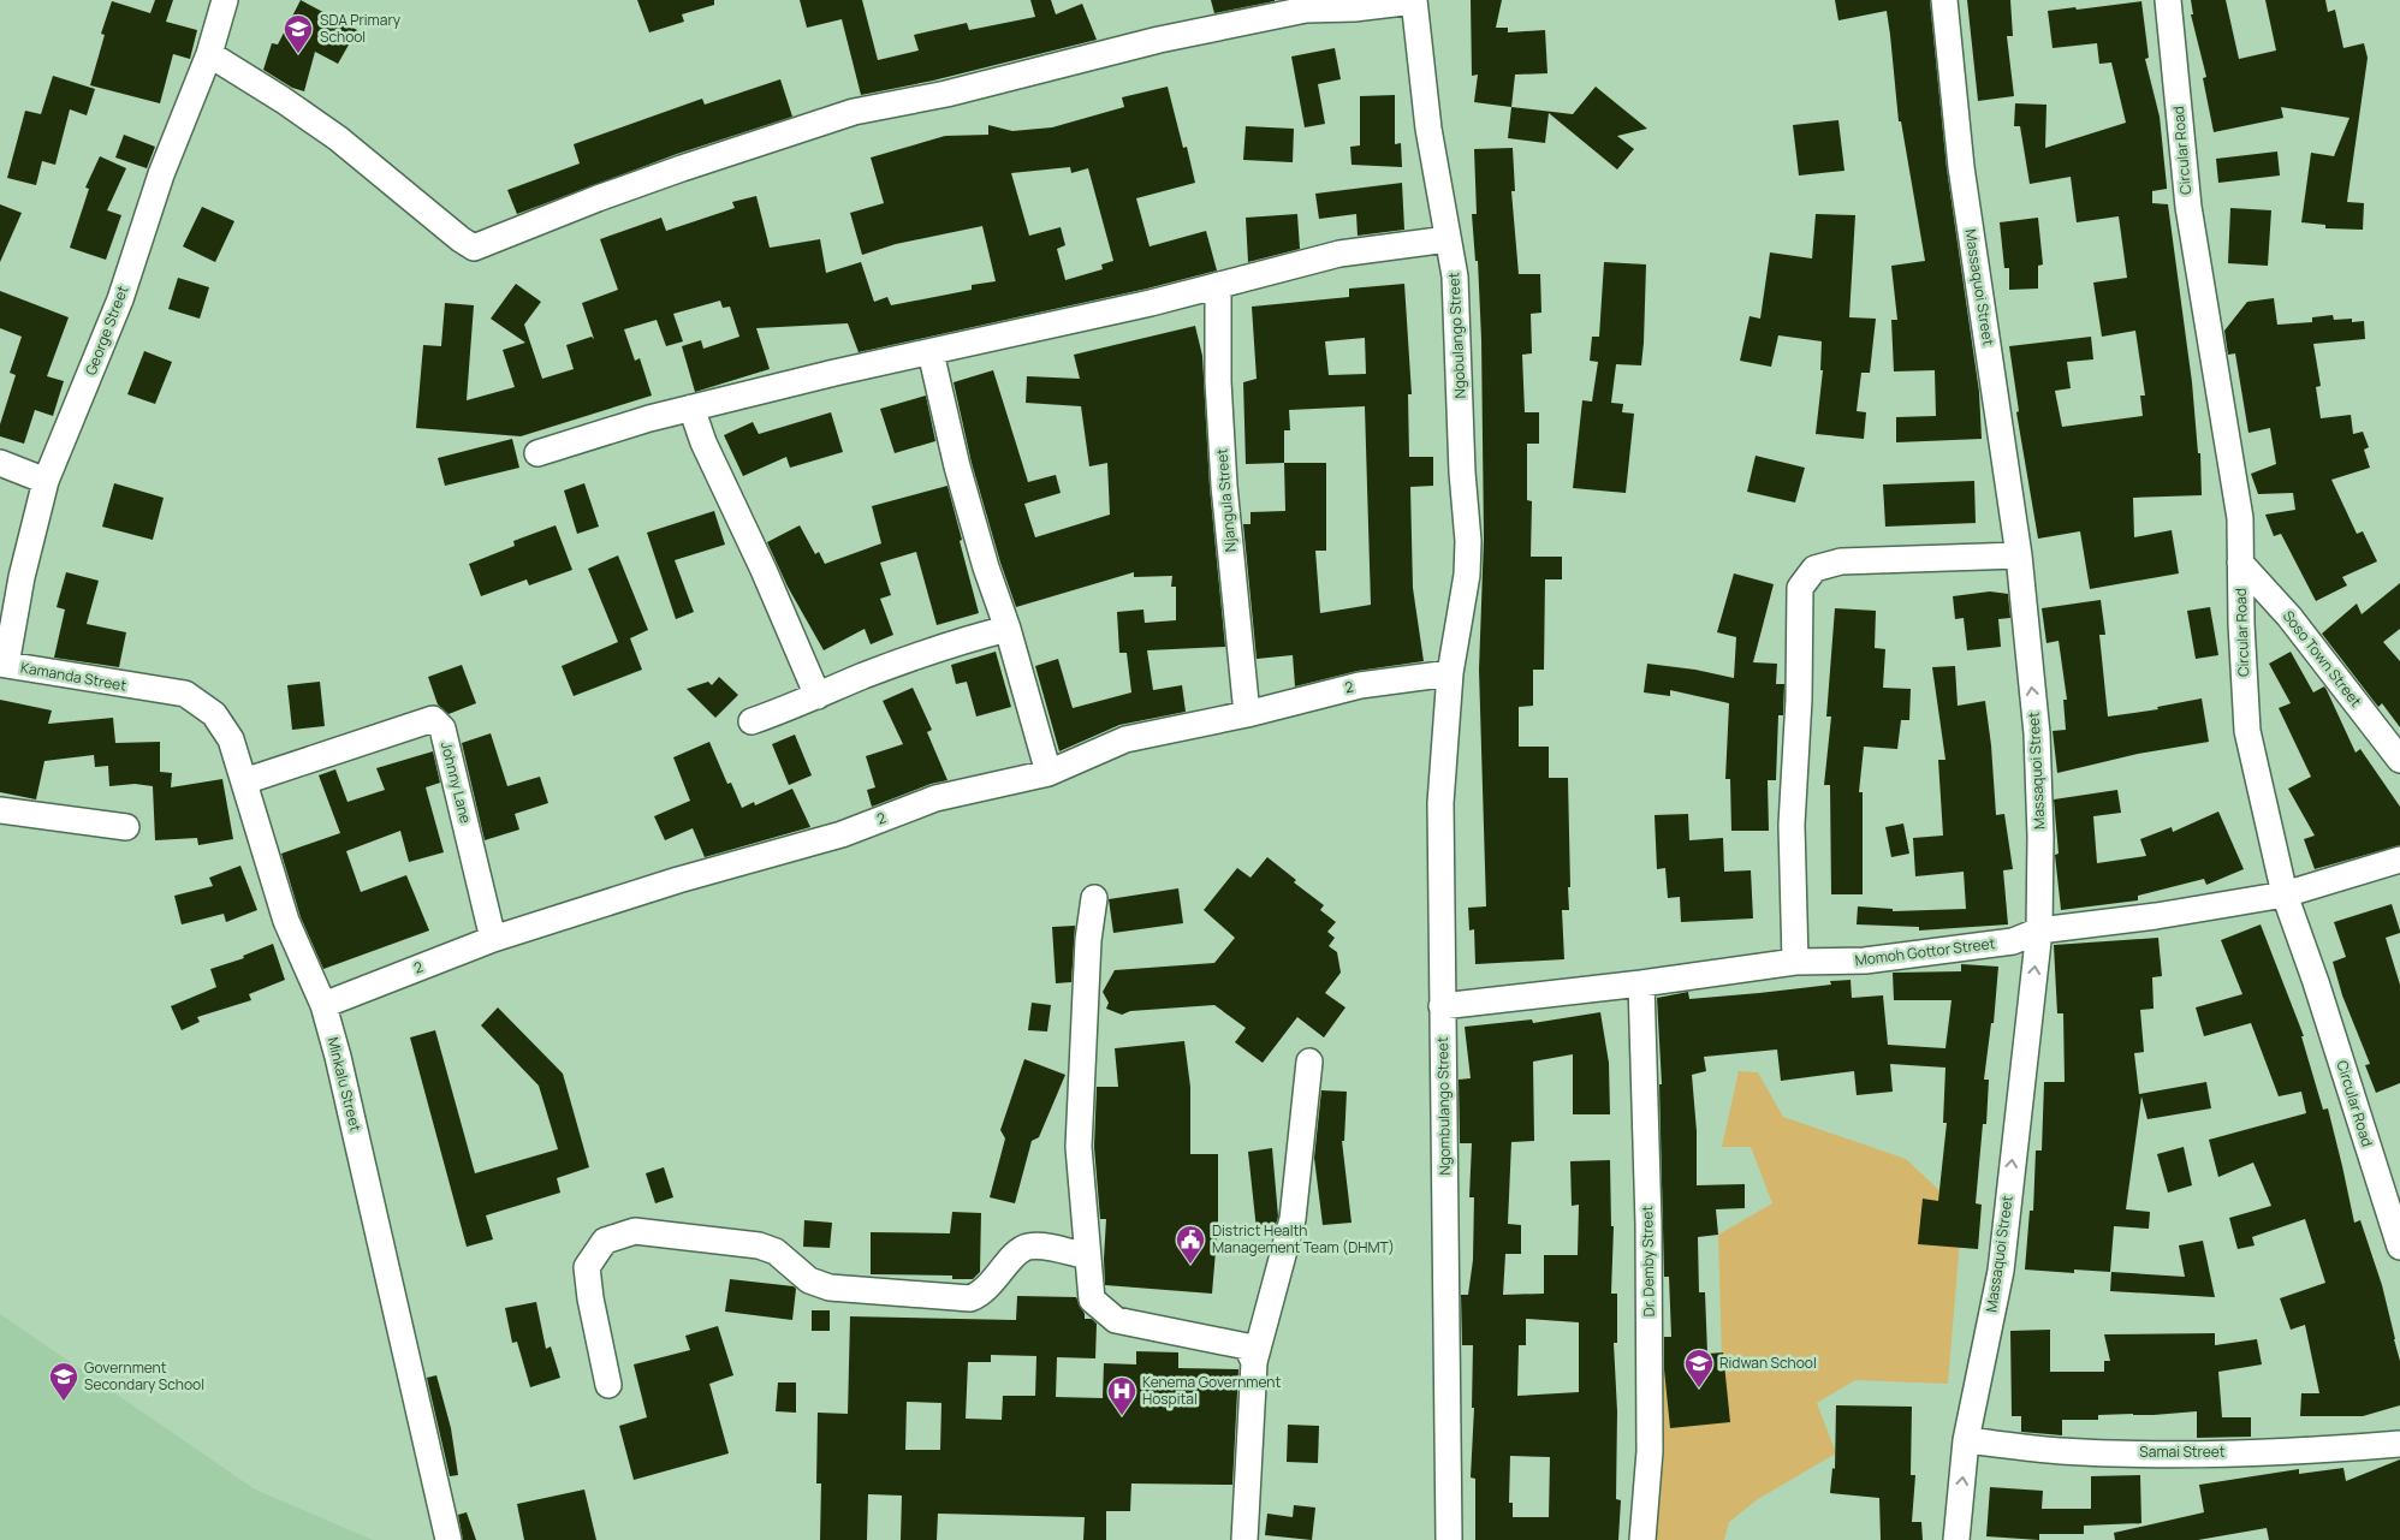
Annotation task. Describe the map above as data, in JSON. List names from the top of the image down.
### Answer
{
  "streets": {
    "street": [
      "Circular Road",
      "Massaquoi Street",
      "George Street",
      "Ngobulango Street",
      "Njangula Street",
      "Soso Town Street",
      "Kamanda Street",
      "2",
      "Johnny Lane",
      "Momoh Gottor Street",
      "Minkalu Street",
      "Ngombulango Street",
      "Dr. Demby Street",
      "Samai Street"
    ]
  },
  "crossings": [
    ["Circular Road", "Soso Town Street"],
    ["Circular Road", "Momoh Gottor Street"],
    ["Massaquoi Street", "Momoh Gottor Street"],
    ["Massaquoi Street", "Samai Street"],
    ["George Street", "Kamanda Street"],
    ["Ngobulango Street", "2"],
    ["Ngobulango Street", "Ngombulango Street"],
    ["Njangula Street", "2"],
    ["Kamanda Street", "Minkalu Street"],
    ["2", "Johnny Lane"],
    ["2", "Minkalu Street"],
    ["2", "Ngombulango Street"],
    ["Johnny Lane", "Minkalu Street"],
    ["Momoh Gottor Street", "Ngombulango Street"],
    ["Momoh Gottor Street", "Dr. Demby Street"]
  ],
  "one_way": ["Massaquoi Street"],
  "places": {
    "school or university": ["SDA Primary School", "Ridwan School", "Government Secondary School"],
    "public building": ["District Health Management Team (DHMT)"],
    "hospital": ["Kenema Government Hospital"]
  }
}
